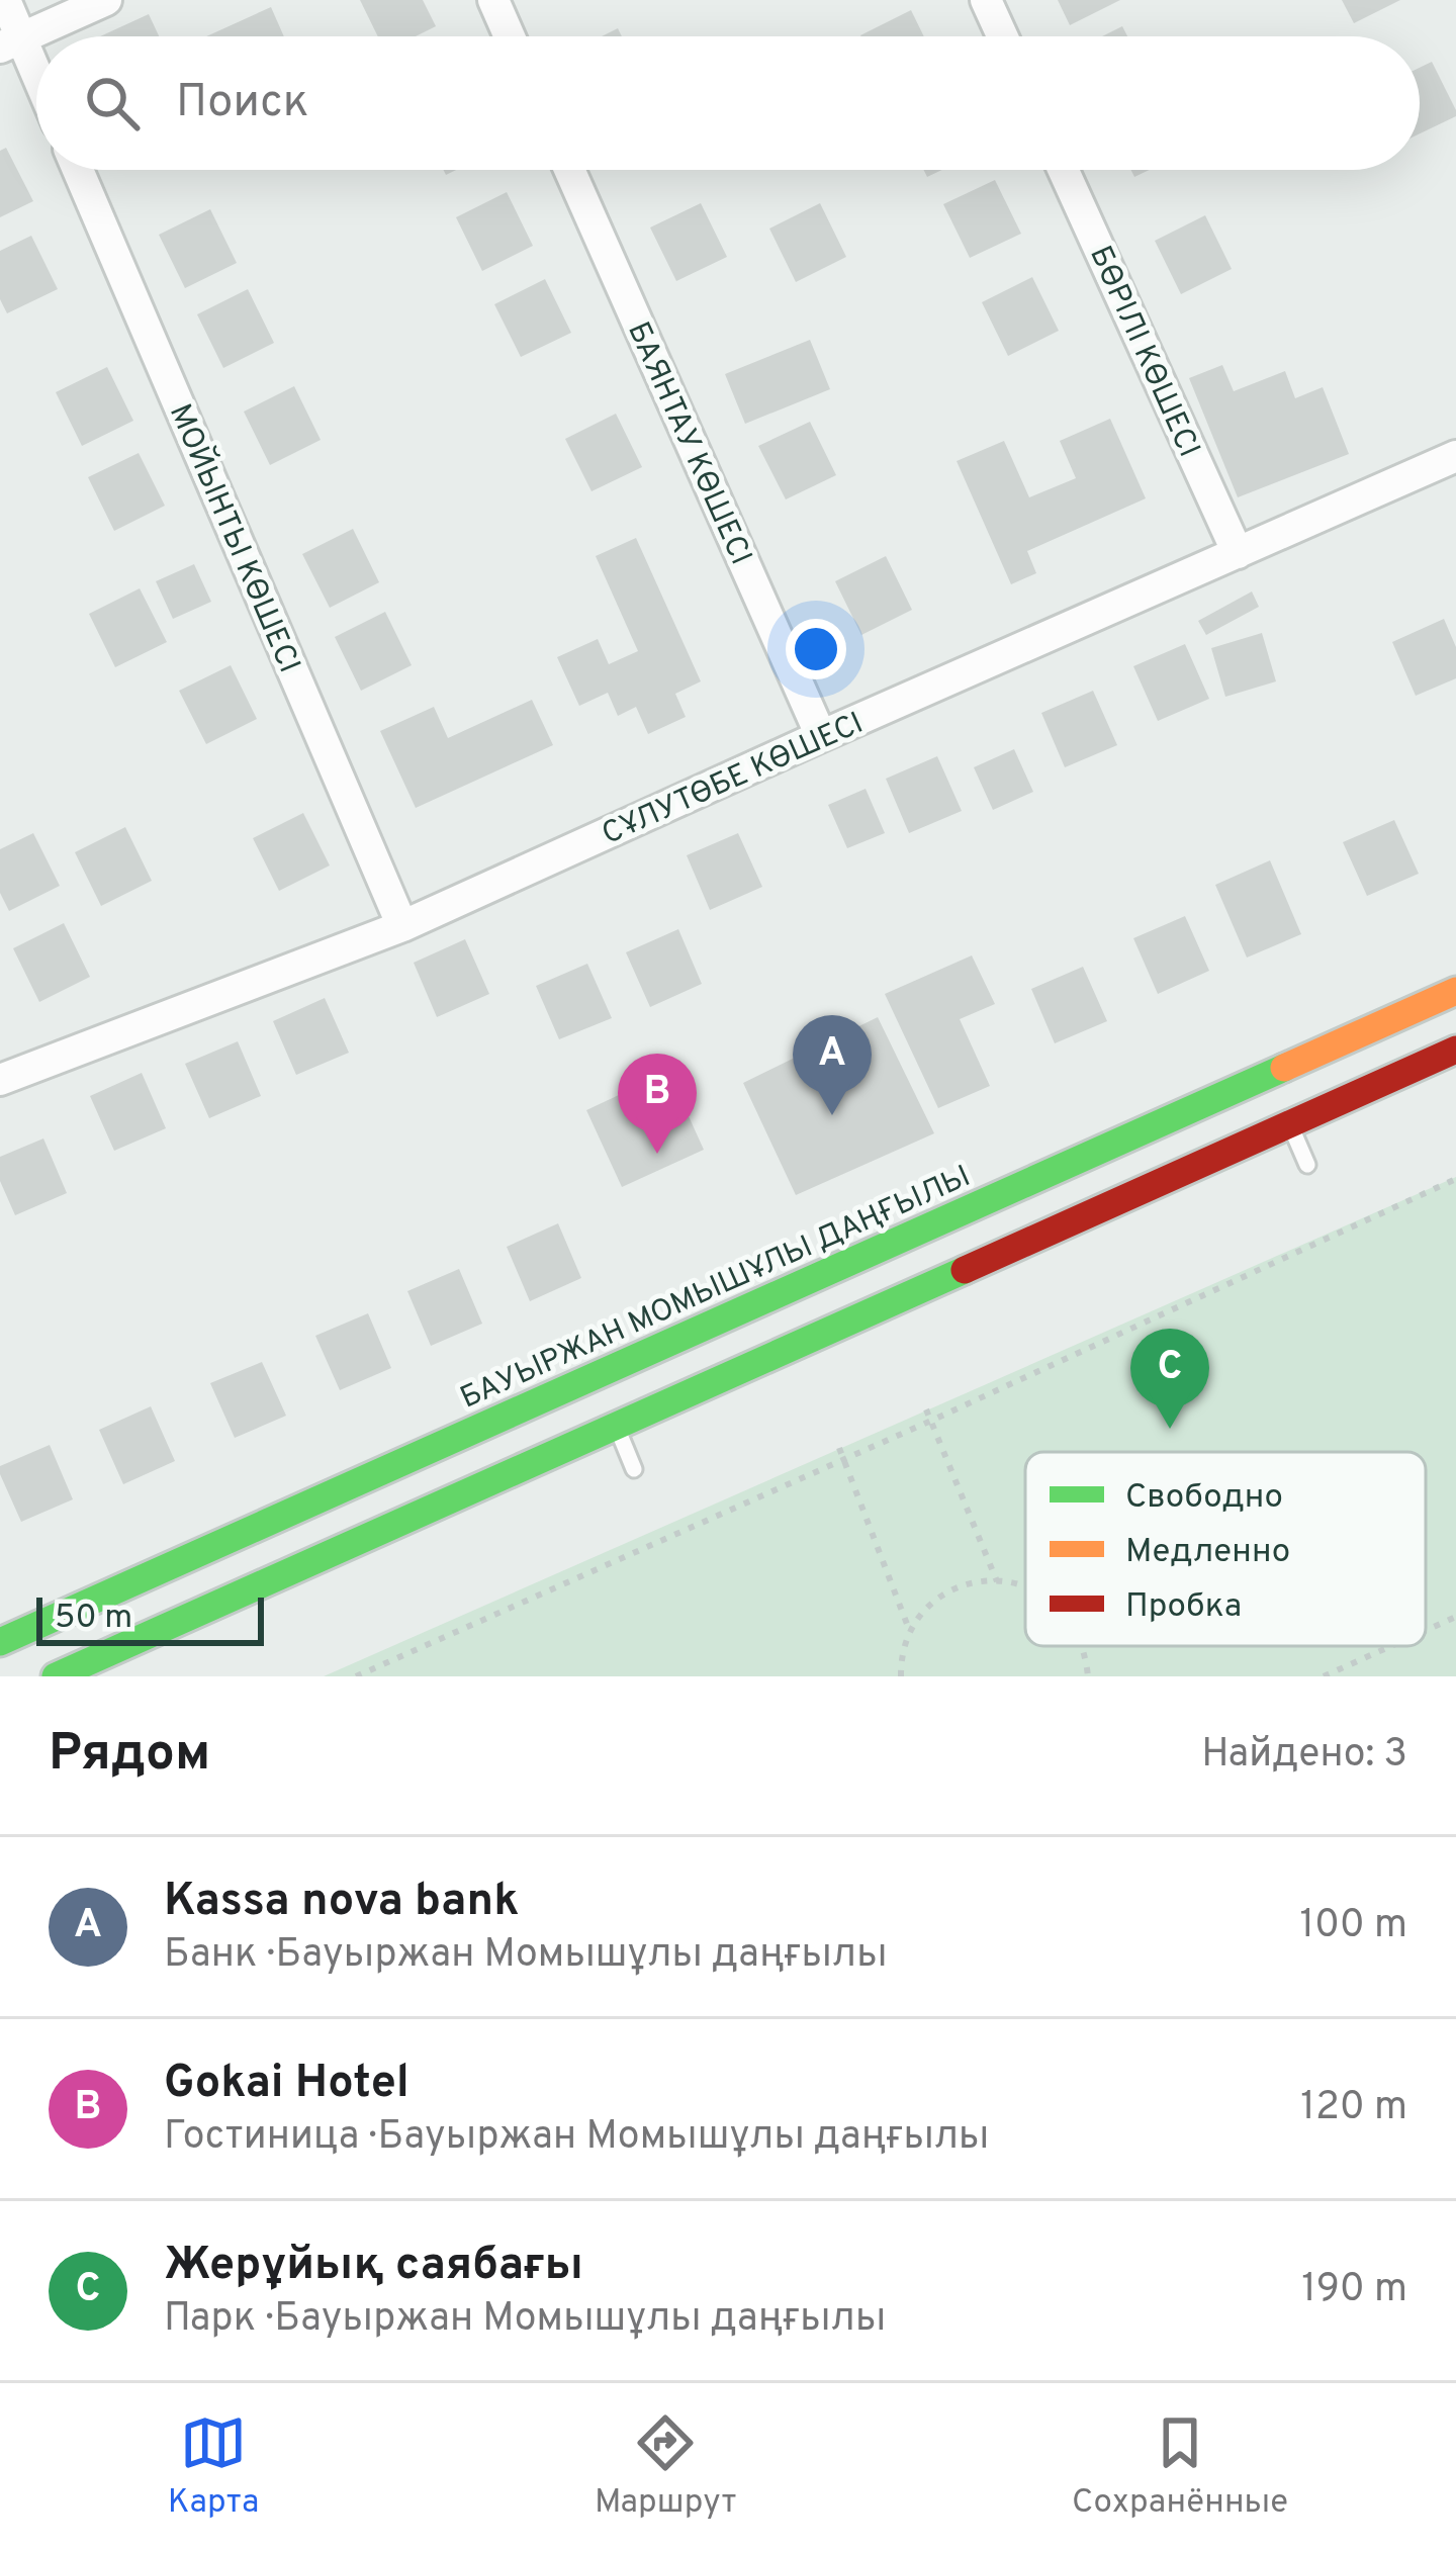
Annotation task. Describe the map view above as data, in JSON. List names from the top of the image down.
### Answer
{
  "streets": {
    "main road": ["БАУЫРЖАН МОМЫШҰЛЫ ДАҢҒЫЛЫ"],
    "street": [
      "БӨРІЛІ КӨШЕСІ",
      "БАЯНТАУ КӨШЕСІ",
      "МОЙЫНТЫ КӨШЕСІ",
      "СҰЛУТӨБЕ КӨШЕСІ"
    ]
  },
  "crossings": [
    ["БӨРІЛІ КӨШЕСІ", "СҰЛУТӨБЕ КӨШЕСІ"],
    ["БАЯНТАУ КӨШЕСІ", "СҰЛУТӨБЕ КӨШЕСІ"],
    ["МОЙЫНТЫ КӨШЕСІ", "СҰЛУТӨБЕ КӨШЕСІ"]
  ],
  "legend": ["Свободно", "Медленно", "Пробка"],
  "scale_bar": "50 m",
  "page": {
    "search": "Поиск",
    "pins": ["A", "B", "C"],
    "scale": "50 m",
    "heading": ["Рядом", "Найдено: 3"],
    "list": [
      {
        "mark": "A",
        "name": "Kassa nova bank",
        "note": "Банк · Бауыржан Момышұлы даңғылы",
        "value": "100 m"
      },
      {
        "mark": "B",
        "name": "Gokai Hotel",
        "note": "Гостиница · Бауыржан Момышұлы даңғылы",
        "value": "120 m"
      },
      {
        "mark": "C",
        "name": "Жерұйық саябағы",
        "note": "Парк · Бауыржан Момышұлы даңғылы",
        "value": "190 m"
      }
    ],
    "nav": ["Карта", "Маршрут", "Сохранённые"]
  }
}
